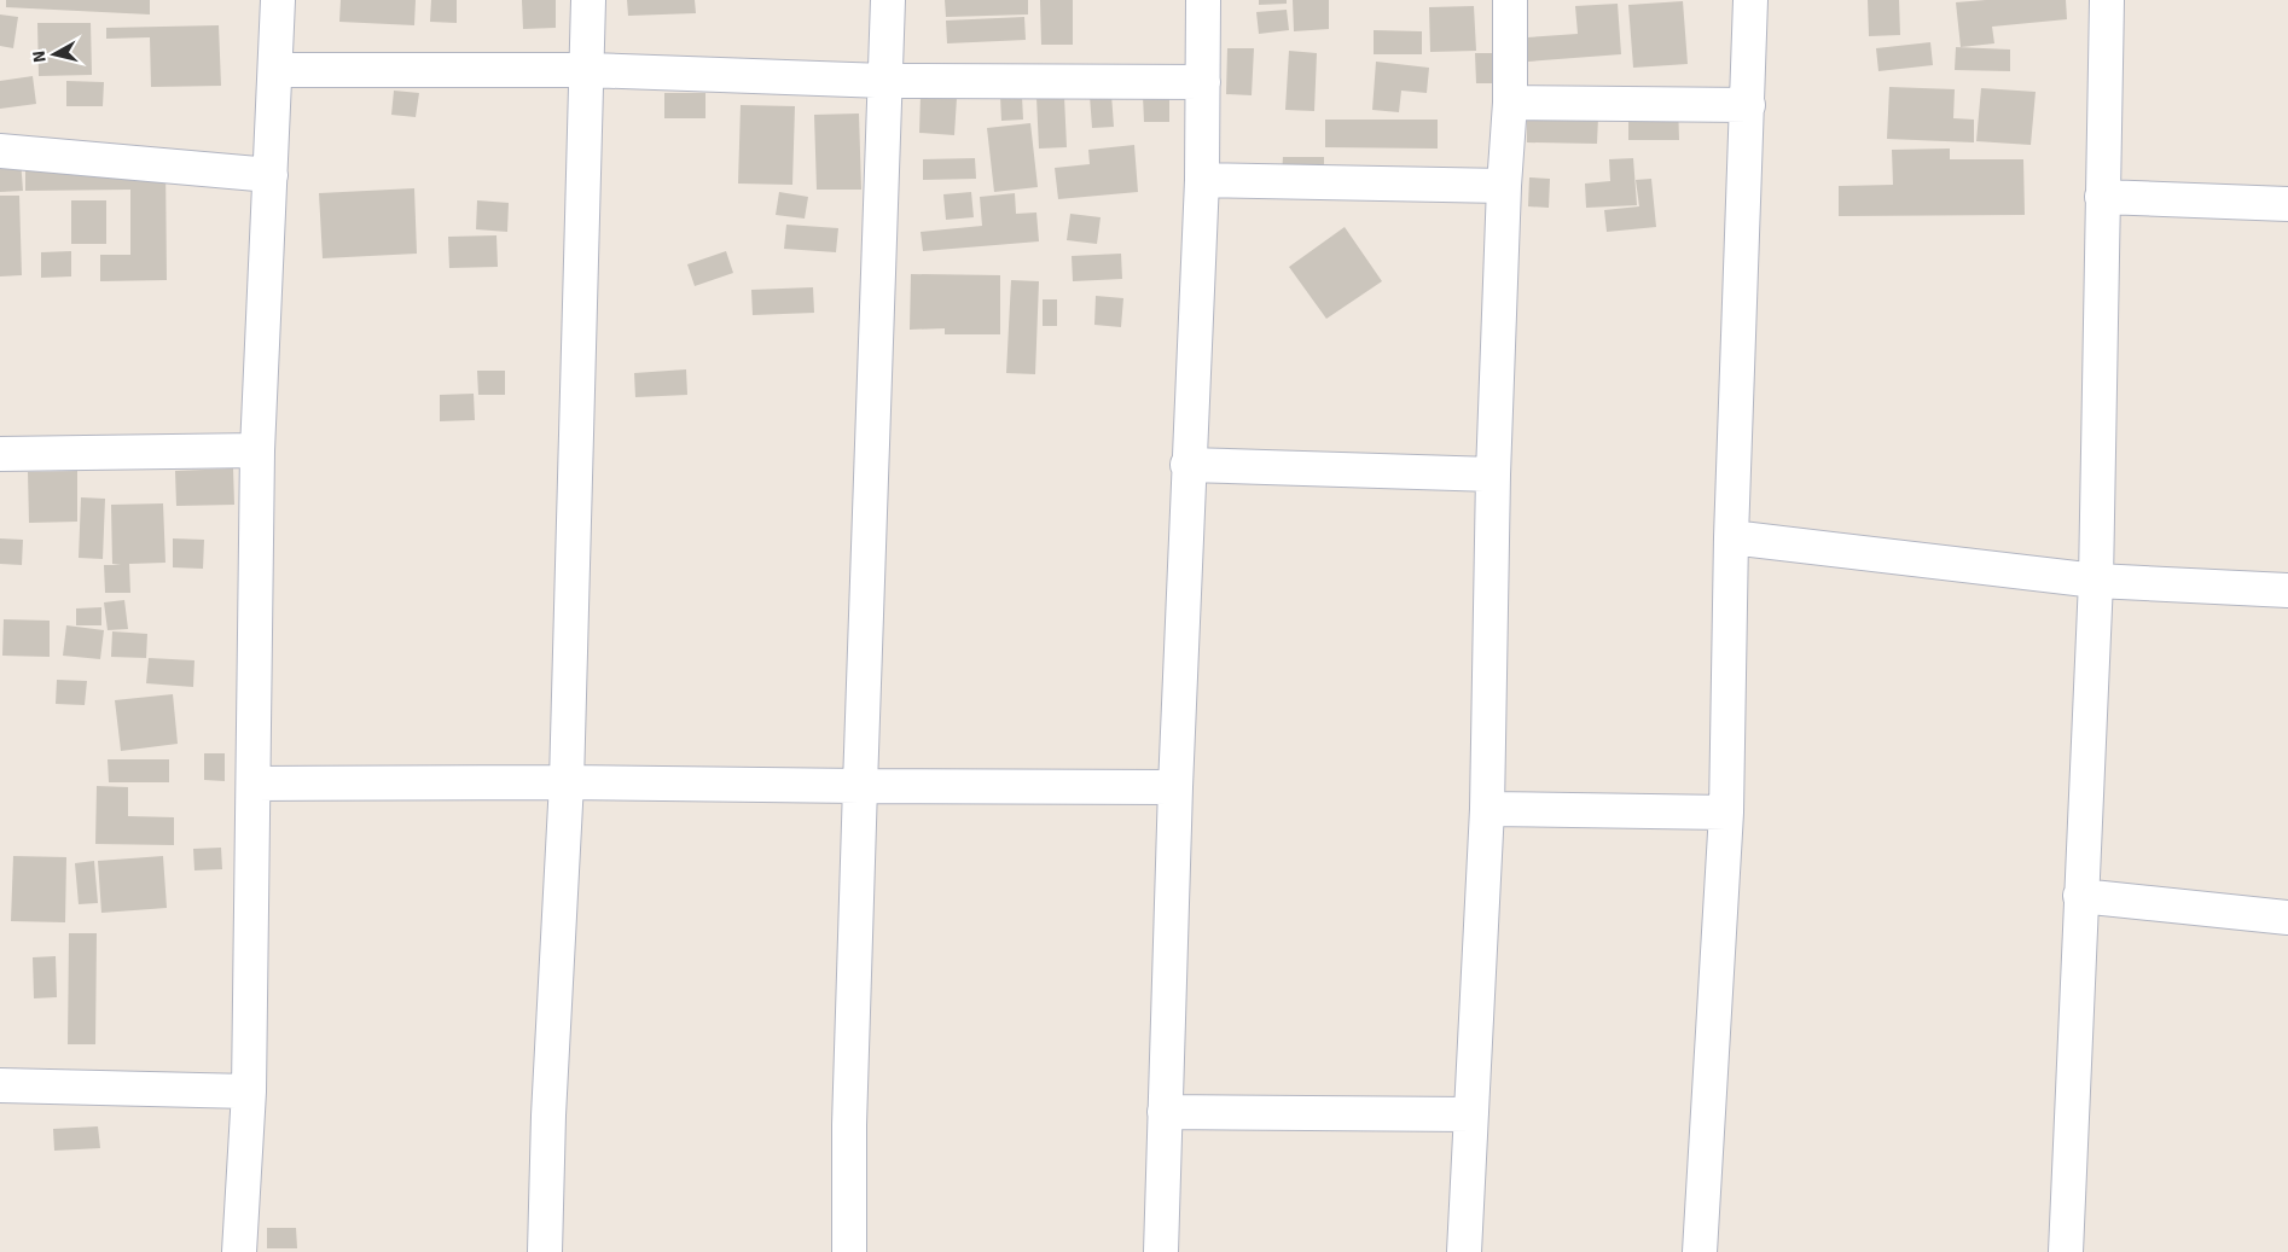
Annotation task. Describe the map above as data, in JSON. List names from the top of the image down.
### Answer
{
  "north": "left"
}
